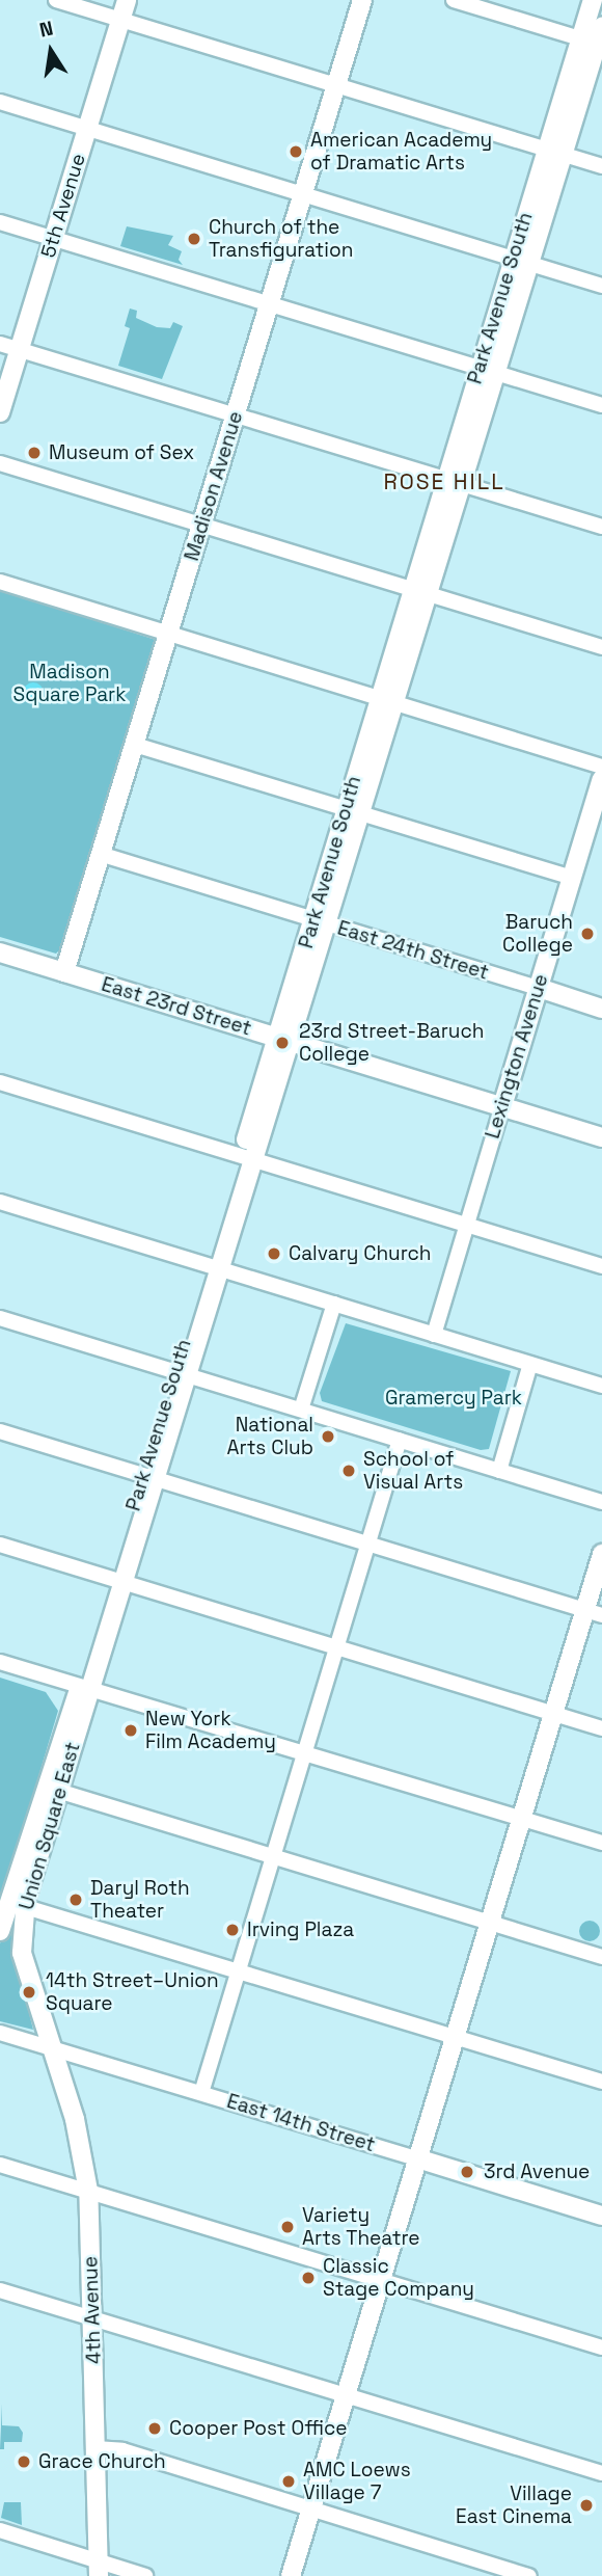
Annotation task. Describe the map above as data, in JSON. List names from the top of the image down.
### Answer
{
  "streets": {
    "main road": [
      "5th Avenue",
      "Park Avenue South",
      "Madison Avenue",
      "East 24th Street",
      "East 23rd Street",
      "Lexington Avenue",
      "Union Square East",
      "East 14th Street",
      "4th Avenue"
    ]
  },
  "crossings": [
    ["Park Avenue South", "East 24th Street"],
    ["Park Avenue South", "East 23rd Street"],
    ["Park Avenue South", "Union Square East"],
    ["Madison Avenue", "East 24th Street"],
    ["Madison Avenue", "East 23rd Street"],
    ["East 24th Street", "Lexington Avenue"],
    ["East 23rd Street", "Lexington Avenue"],
    ["Union Square East", "East 14th Street"],
    ["Union Square East", "4th Avenue"],
    ["East 14th Street", "4th Avenue"]
  ],
  "districts": ["ROSE HILL"],
  "parks": ["Madison Square Park", "Gramercy Park"],
  "places": [
    "American Academy of Dramatic Arts",
    "Church of the Transfiguration",
    "Museum of Sex",
    "Baruch College",
    "23rd Street-Baruch College",
    "Calvary Church",
    "National Arts Club",
    "School of Visual Arts",
    "New York Film Academy",
    "Daryl Roth Theater",
    "Irving Plaza",
    "14th Street–Union Square",
    "3rd Avenue",
    "Variety Arts Theatre",
    "Classic Stage Company",
    "Cooper Post Office",
    "Grace Church",
    "AMC Loews Village 7",
    "Village East Cinema"
  ],
  "north": "top"
}
